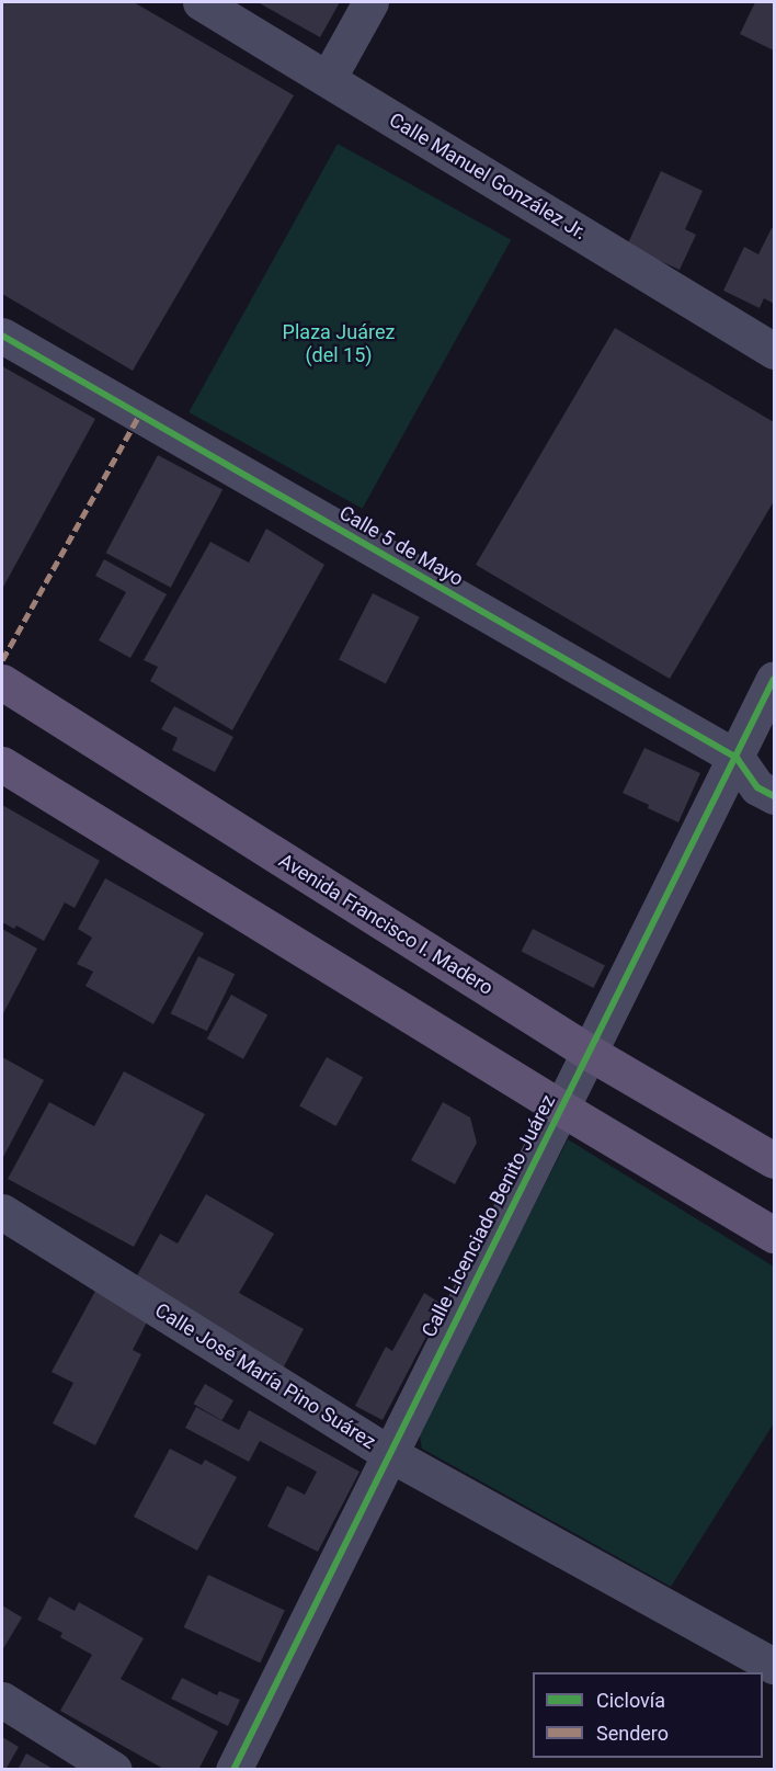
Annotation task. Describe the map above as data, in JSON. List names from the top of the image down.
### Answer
{
  "streets": {
    "main road": ["Avenida Francisco I. Madero"],
    "street": [
      "Calle Manuel González Jr.",
      "Calle 5 de Mayo",
      "Calle Licenciado Benito Juárez",
      "Calle José María Pino Suárez"
    ]
  },
  "crossings": [
    ["Calle 5 de Mayo", "Calle Licenciado Benito Juárez"],
    ["Avenida Francisco I. Madero", "Calle Licenciado Benito Juárez"],
    ["Calle Licenciado Benito Juárez", "Calle José María Pino Suárez"]
  ],
  "parks": ["Plaza Juárez (del 15)"],
  "legend": ["Ciclovía", "Sendero"]
}
